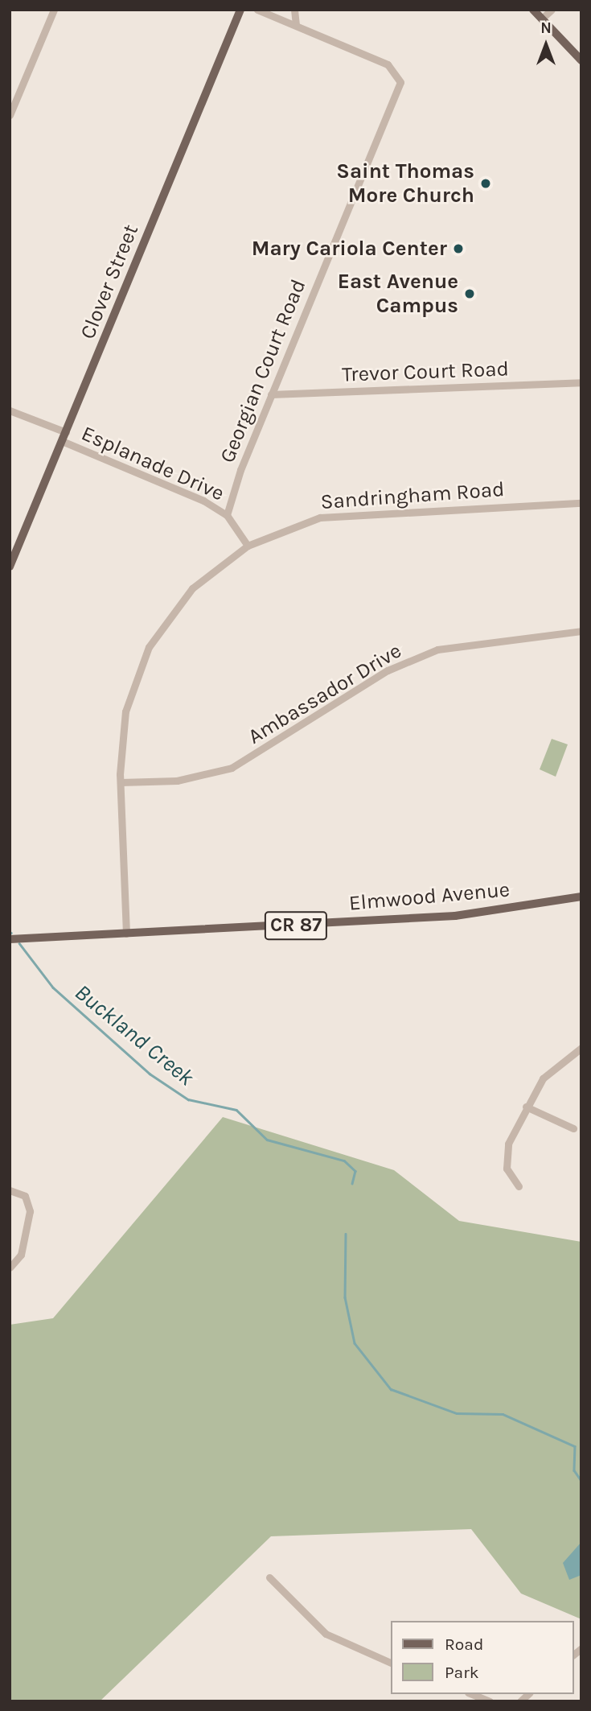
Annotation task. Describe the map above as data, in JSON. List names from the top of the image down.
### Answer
{
  "streets": {
    "main road": ["Clover Street", "Elmwood Avenue", "CR 87"],
    "street": [
      "Georgian Court Road",
      "Trevor Court Road",
      "Esplanade Drive",
      "Sandringham Road",
      "Ambassador Drive"
    ]
  },
  "crossings": [
    ["Clover Street", "Esplanade Drive"],
    ["Georgian Court Road", "Trevor Court Road"],
    ["Georgian Court Road", "Esplanade Drive"],
    ["Esplanade Drive", "Sandringham Road"],
    ["Sandringham Road", "Ambassador Drive"],
    ["Sandringham Road", "Elmwood Avenue"]
  ],
  "water": ["Buckland Creek"],
  "places": ["Saint Thomas More Church", "Mary Cariola Center", "East Avenue Campus"],
  "legend": ["Road", "Park"],
  "north": "top"
}
